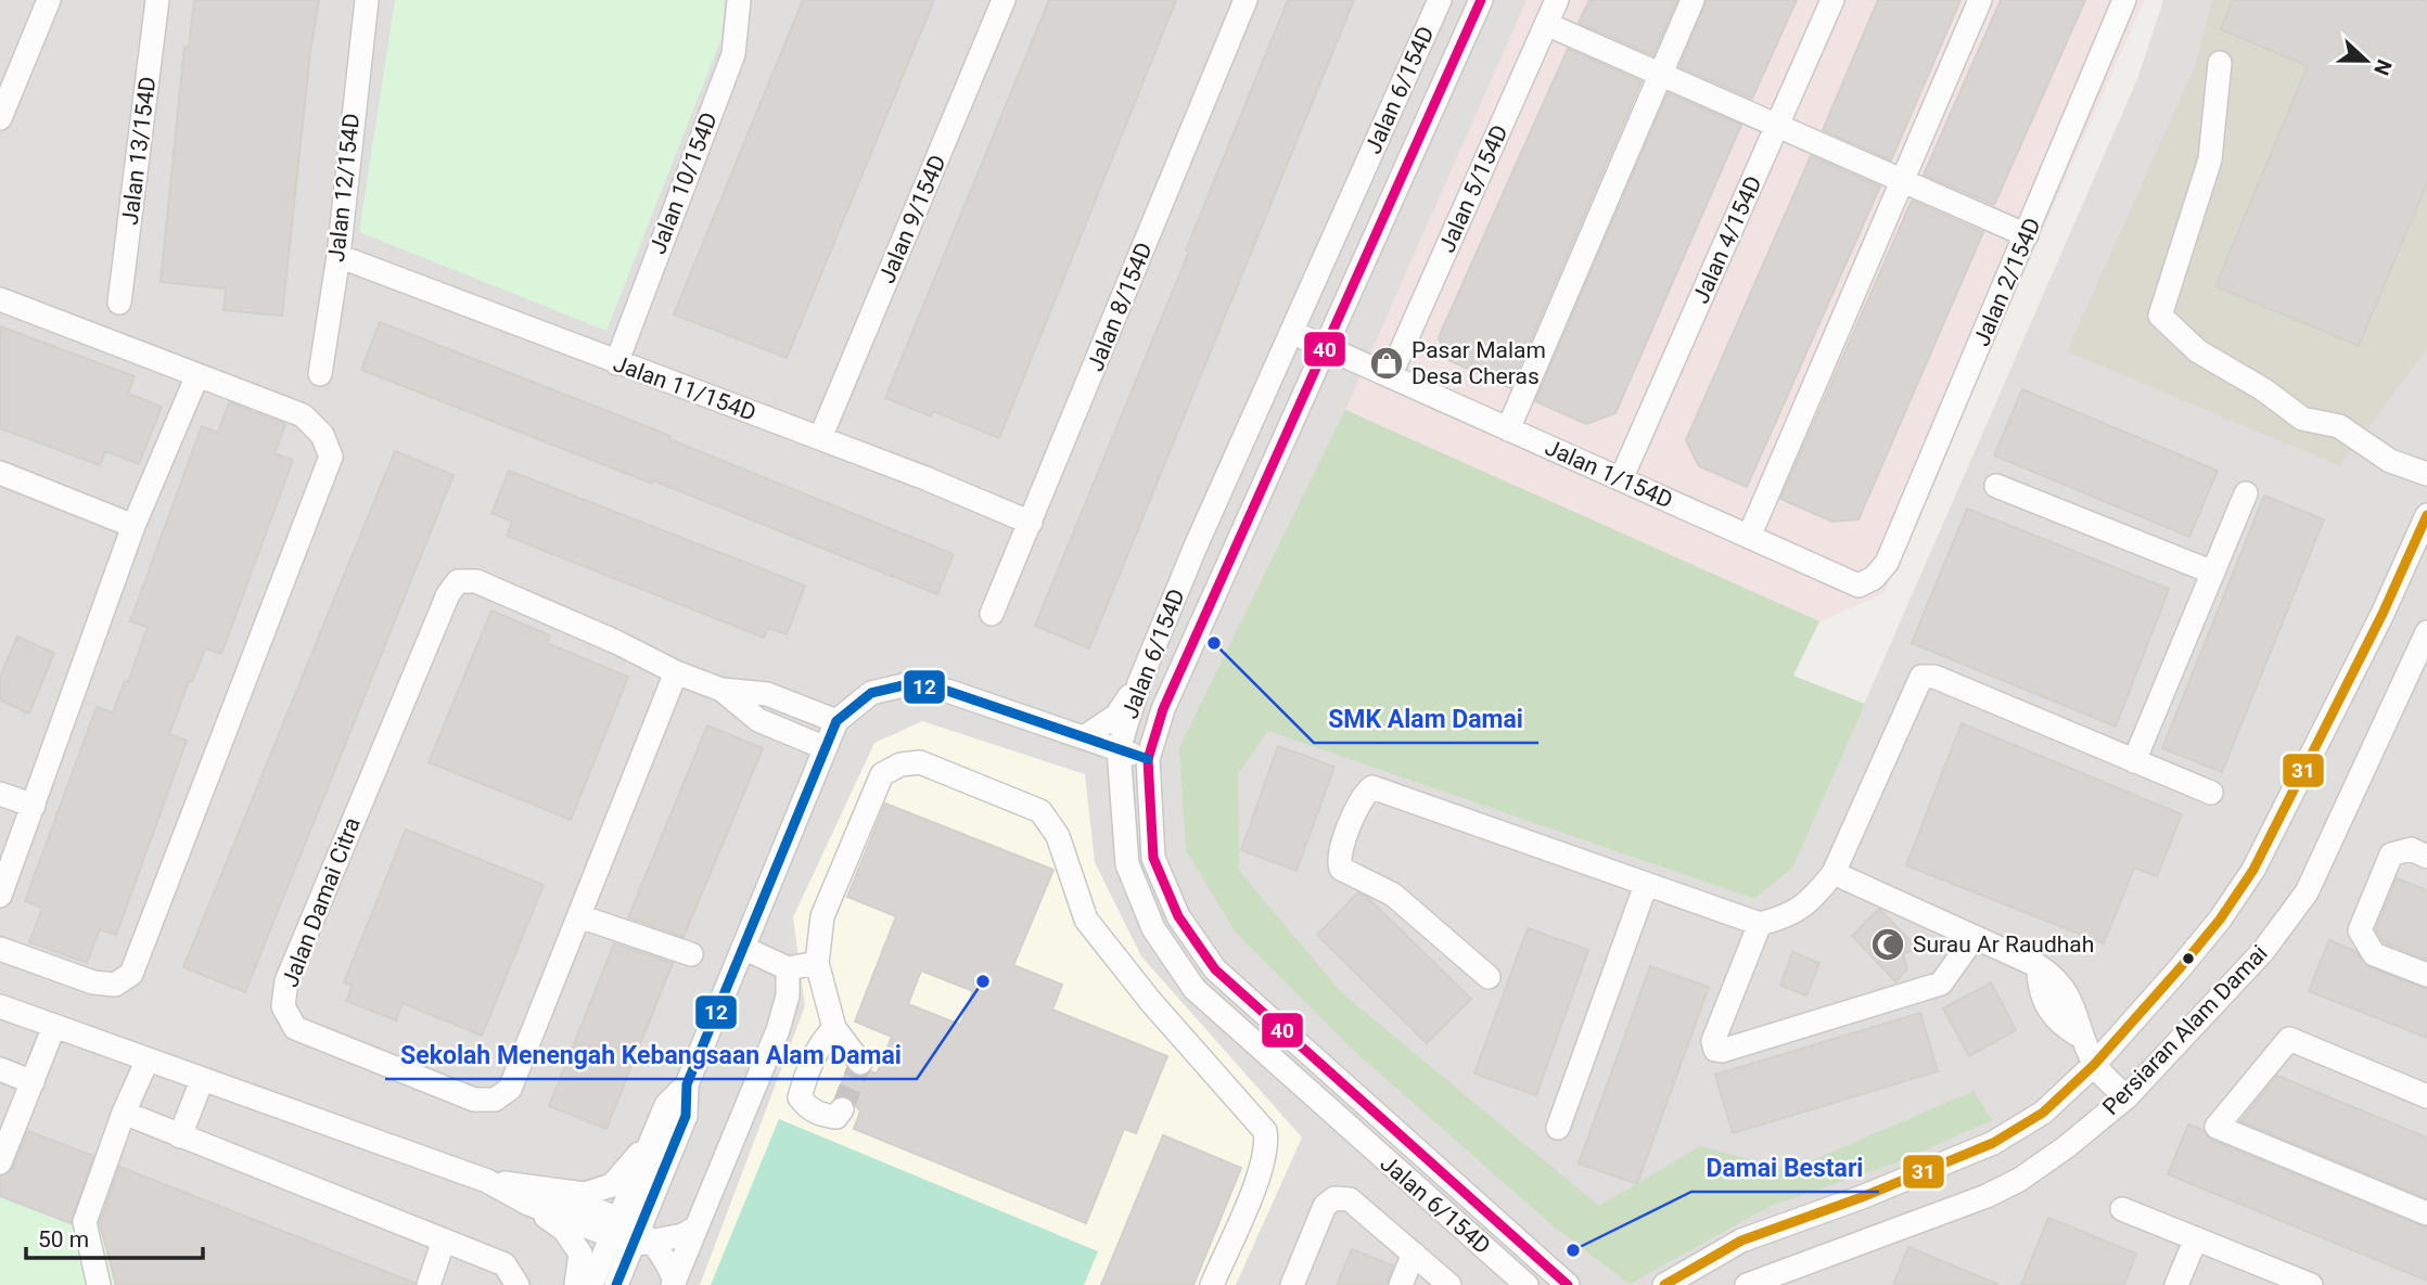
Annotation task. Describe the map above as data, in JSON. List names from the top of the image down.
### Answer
{
  "streets": {
    "street": [
      "Jalan 6/154D",
      "Jalan 13/154D",
      "Jalan 10/154D",
      "Jalan 12/154D",
      "Jalan 5/154D",
      "Jalan 9/154D",
      "Jalan 4/154D",
      "Jalan 2/154D",
      "Jalan 8/154D",
      "Jalan 11/154D",
      "Jalan 1/154D",
      "Jalan Damai Citra",
      "Persiaran Alam Damai"
    ]
  },
  "crossings": [
    ["Jalan 6/154D", "Jalan 1/154D"],
    ["Jalan 10/154D", "Jalan 11/154D"],
    ["Jalan 12/154D", "Jalan 11/154D"],
    ["Jalan 5/154D", "Jalan 1/154D"],
    ["Jalan 9/154D", "Jalan 11/154D"],
    ["Jalan 4/154D", "Jalan 1/154D"],
    ["Jalan 2/154D", "Jalan 1/154D"],
    ["Jalan 8/154D", "Jalan 11/154D"]
  ],
  "places": {
    "shop": ["Pasar Malam Desa Cheras"],
    "other": ["SMK Alam Damai", "Sekolah Menengah Kebangsaan Alam Damai", "Damai Bestari"],
    "mosque": ["Surau Ar Raudhah"]
  },
  "lines": ["transit line 40", "transit line 31", "transit line 12"],
  "scale_bar": "50 m",
  "north": "right"
}
